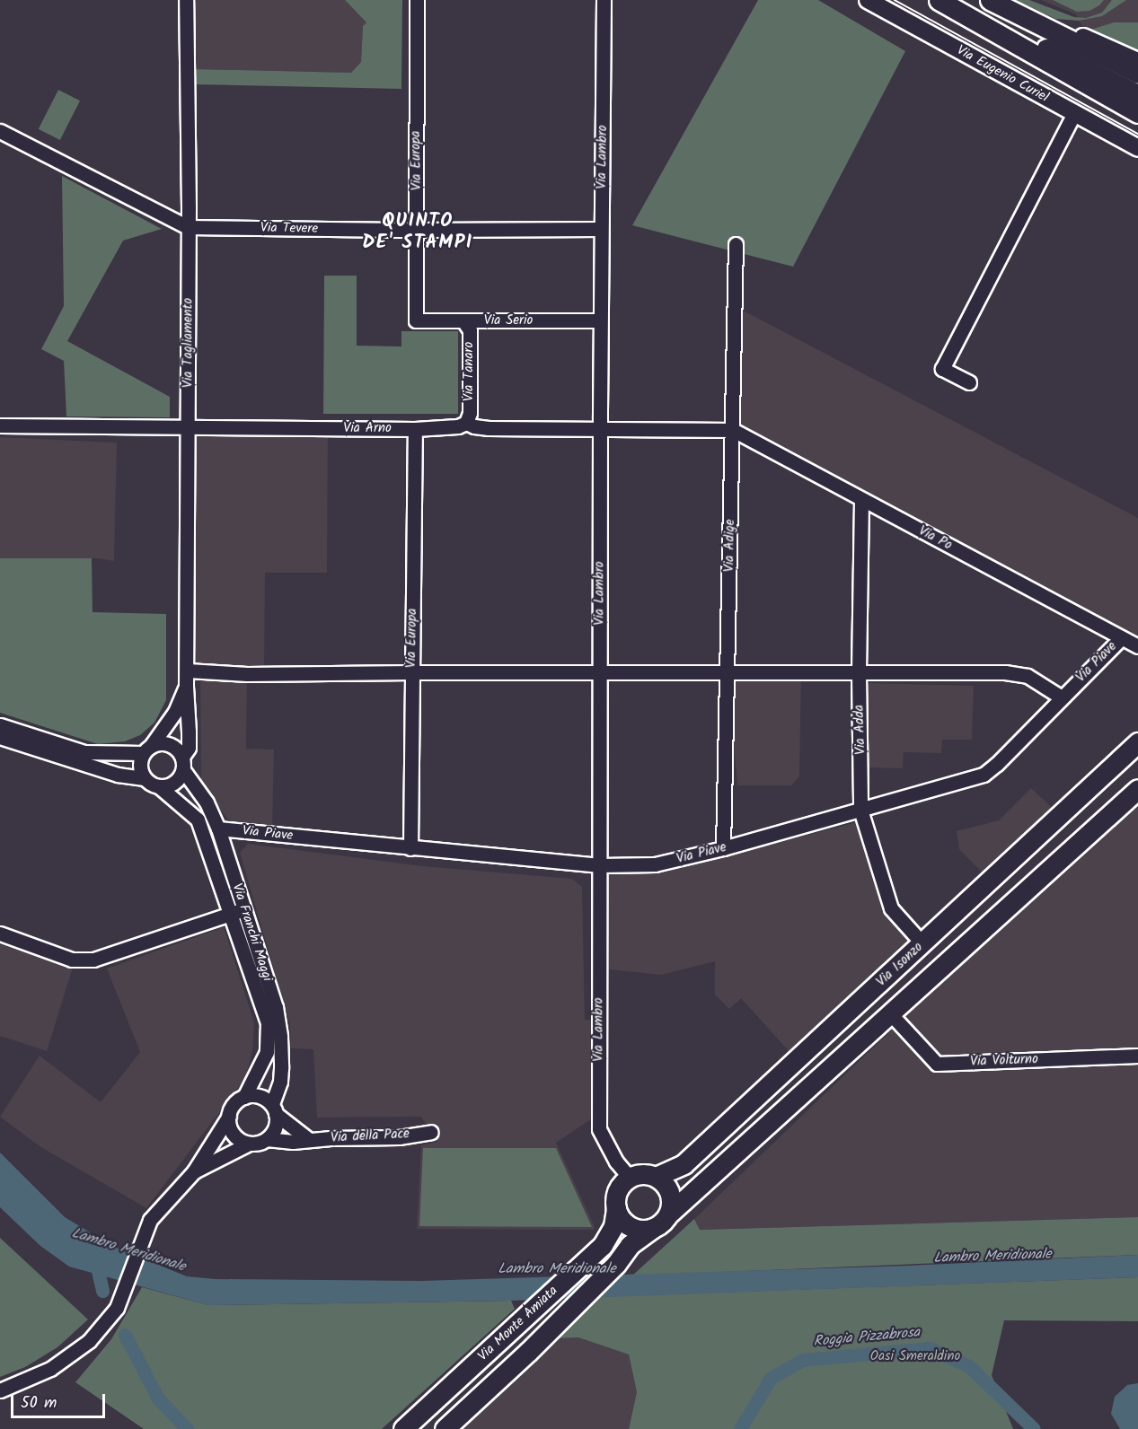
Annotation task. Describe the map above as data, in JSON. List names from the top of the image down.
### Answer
{
  "streets": {
    "main road": ["Via Isonzo", "Via Monte Amiata"],
    "street": [
      "Via Eugenio Curiel",
      "Via Lambro",
      "Via Europa",
      "Via Tevere",
      "Via Serio",
      "Via Tagliamento",
      "Via Tanaro",
      "Via Arno",
      "Via Po",
      "Via Adige",
      "Via Piave",
      "Via Adda",
      "Via Franchi Maggi",
      "Via Volturno",
      "Via della Pace"
    ]
  },
  "crossings": [
    ["Via Lambro", "Via Tevere"],
    ["Via Lambro", "Via Serio"],
    ["Via Lambro", "Via Arno"],
    ["Via Lambro", "Via Piave"],
    ["Via Lambro", "Via Isonzo"],
    ["Via Lambro", "Via Monte Amiata"],
    ["Via Europa", "Via Tevere"],
    ["Via Europa", "Via Serio"],
    ["Via Europa", "Via Arno"],
    ["Via Europa", "Via Piave"],
    ["Via Tevere", "Via Tagliamento"],
    ["Via Serio", "Via Tanaro"],
    ["Via Tagliamento", "Via Arno"],
    ["Via Tagliamento", "Via Franchi Maggi"],
    ["Via Tanaro", "Via Arno"],
    ["Via Arno", "Via Po"],
    ["Via Arno", "Via Adige"],
    ["Via Po", "Via Adige"],
    ["Via Po", "Via Piave"],
    ["Via Po", "Via Adda"],
    ["Via Adige", "Via Piave"],
    ["Via Piave", "Via Adda"],
    ["Via Piave", "Via Franchi Maggi"],
    ["Via Adda", "Via Isonzo"],
    ["Via Franchi Maggi", "Via della Pace"],
    ["Via Isonzo", "Via Monte Amiata"]
  ],
  "districts": ["QUINTO DE' STAMPI"],
  "water": ["Lambro Meridionale", "Roggia Pizzabrosa"],
  "parks": ["Oasi Smeraldino"],
  "scale_bar": "50 m"
}
